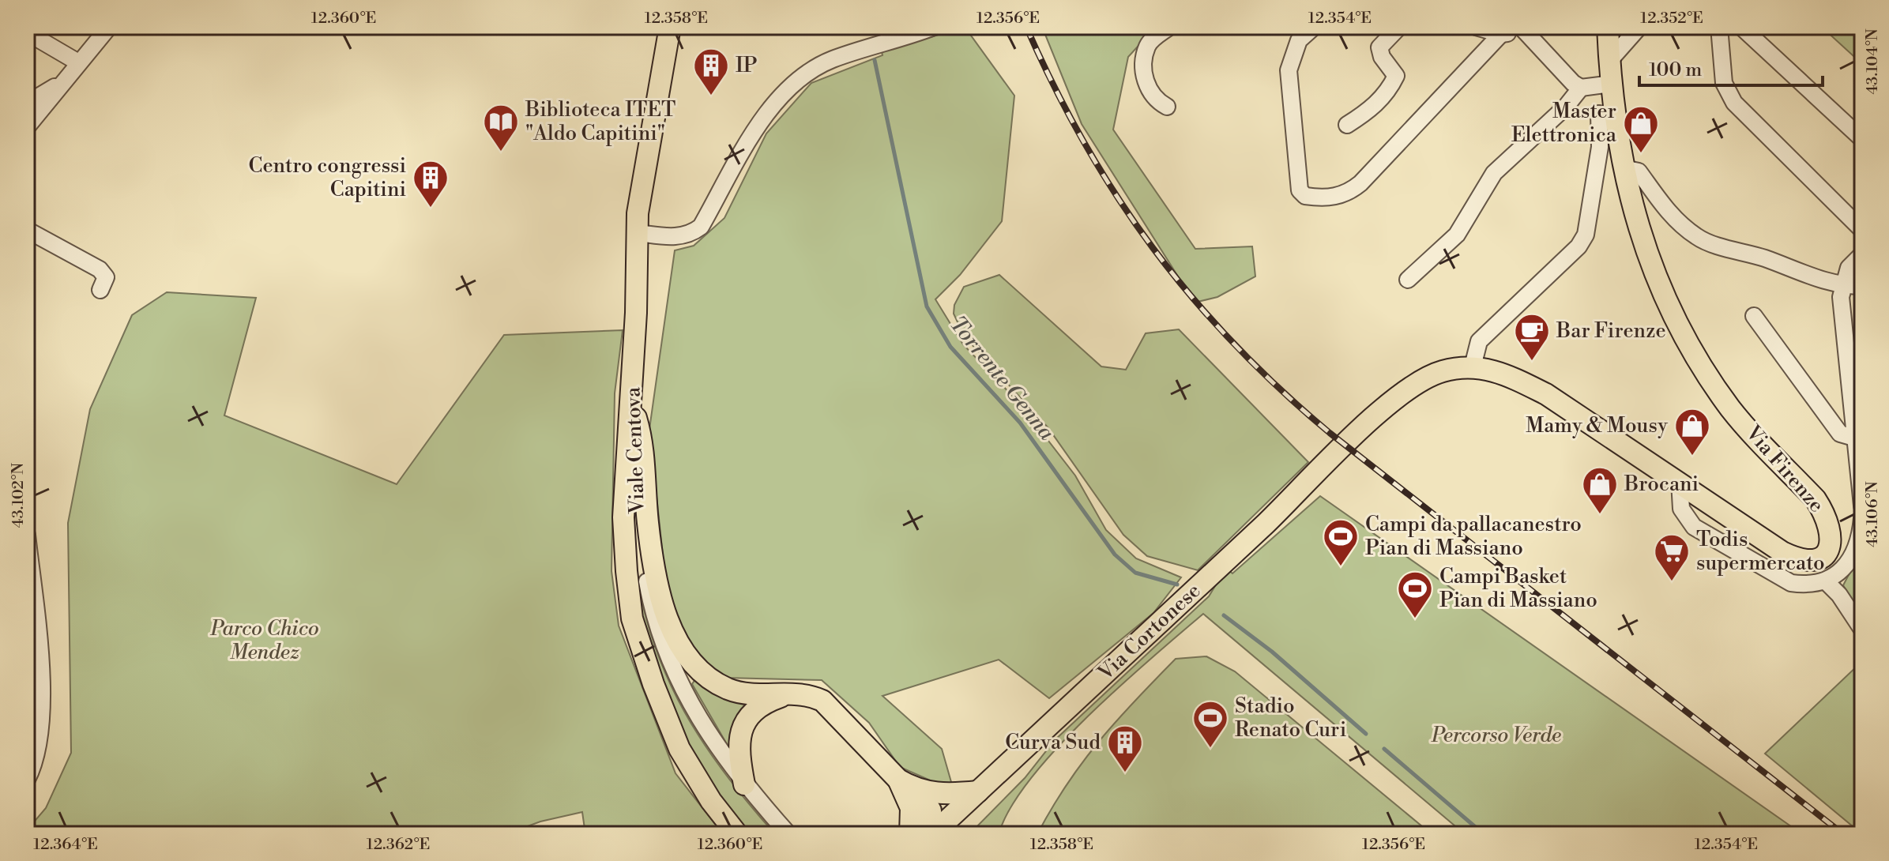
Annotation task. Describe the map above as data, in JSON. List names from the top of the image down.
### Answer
{
  "streets": {
    "main road": ["Viale Centova", "Via Firenze", "Via Cortonese"]
  },
  "crossings": [
    ["Via Firenze", "Via Cortonese"]
  ],
  "water": ["Torrente Genna"],
  "parks": ["Parco Chico Mendez", "Percorso Verde"],
  "places": {
    "building": ["IP", "Centro congressi Capitini", "Curva Sud"],
    "library": ["Biblioteca ITET \"Aldo Capitini\""],
    "shop": ["Master Elettronica", "Mamy & Mousy", "Brocani"],
    "cafe": ["Bar Firenze"],
    "sports": ["Campi da pallacanestro Pian di Massiano", "Campi Basket Pian di Massiano", "Stadio Renato Curi"],
    "supermarket": ["Todis supermercato"]
  },
  "scale_bar": "100 m",
  "coordinates": [
    "12.360°E",
    "12.358°E",
    "12.356°E",
    "12.354°E",
    "12.352°E",
    "43.104°N",
    "43.102°N",
    "43.106°N",
    "12.364°E",
    "12.362°E"
  ]
}
